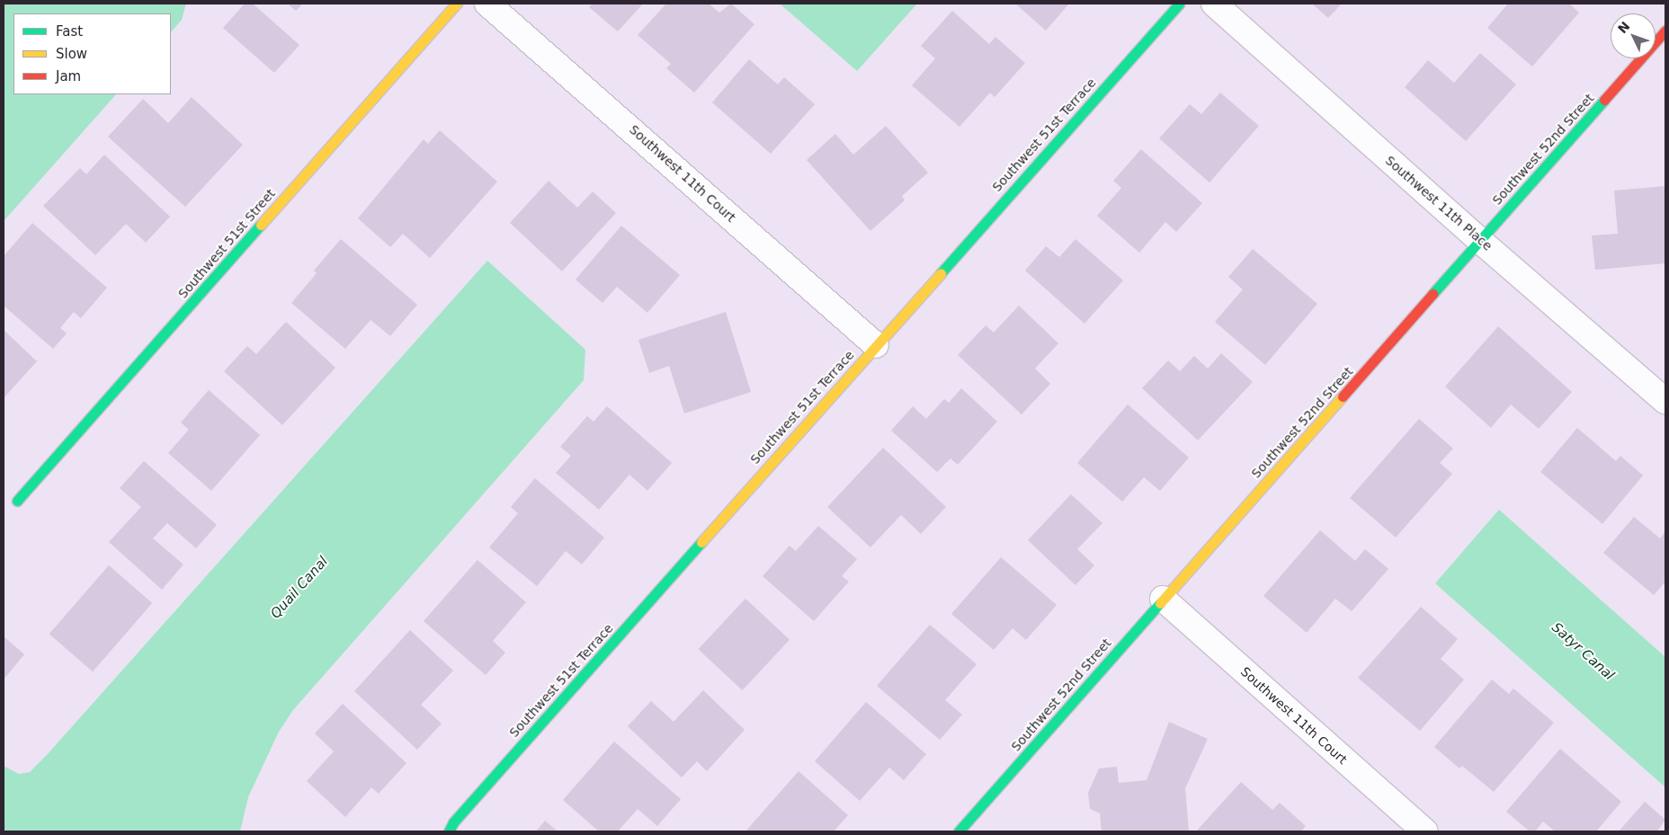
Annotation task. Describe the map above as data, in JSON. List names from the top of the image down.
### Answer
{
  "streets": {
    "street": [
      "Southwest 51st Terrace",
      "Southwest 52nd Street",
      "Southwest 11th Court",
      "Southwest 11th Place",
      "Southwest 51st Street"
    ]
  },
  "crossings": [
    ["Southwest 51st Terrace", "Southwest 11th Court"],
    ["Southwest 52nd Street", "Southwest 11th Court"],
    ["Southwest 52nd Street", "Southwest 11th Place"]
  ],
  "water": ["Quail Canal", "Satyr Canal"],
  "legend": ["Fast", "Slow", "Jam"],
  "north": "top left"
}
